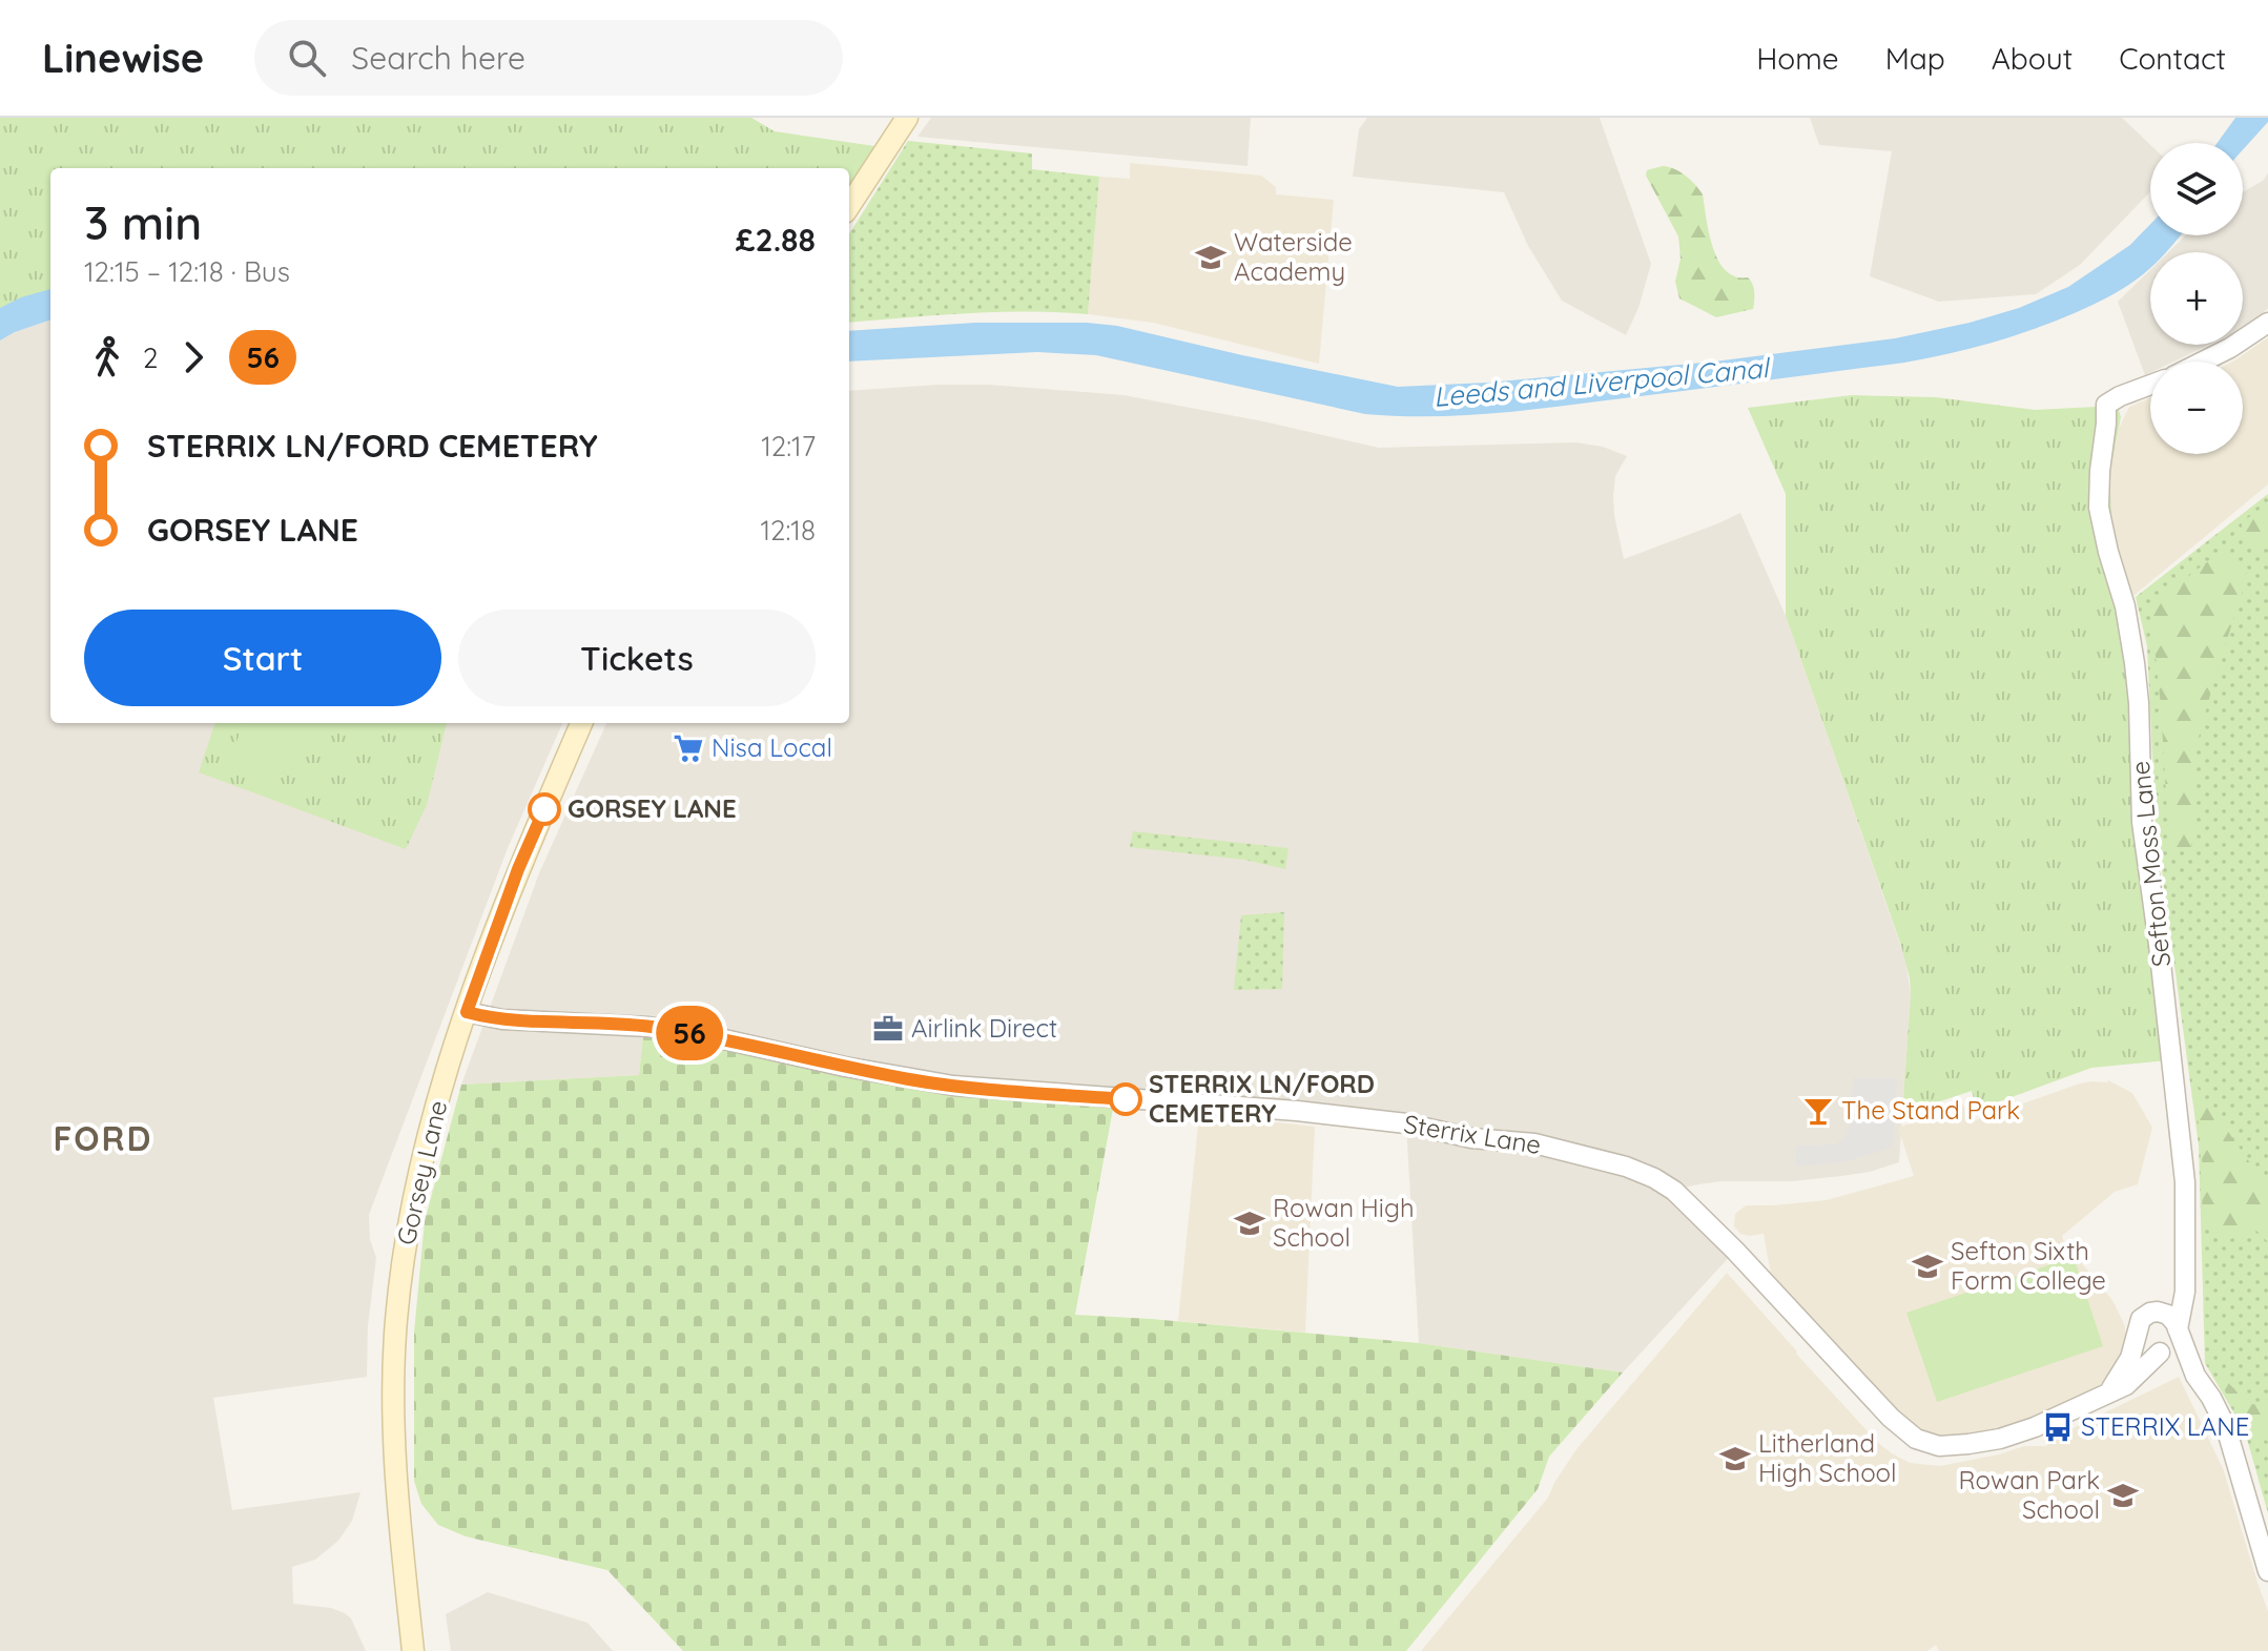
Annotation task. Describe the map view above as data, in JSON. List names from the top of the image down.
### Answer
{
  "streets": {
    "main road": ["Gorsey Lane"],
    "street": ["Sefton Moss Lane", "Sterrix Lane"]
  },
  "crossings": [
    ["Sefton Moss Lane", "Sterrix Lane"],
    ["Sterrix Lane", "Gorsey Lane"]
  ],
  "districts": ["FORD"],
  "water": ["Leeds and Liverpool Canal"],
  "places": {
    "school or university": [
      "Waterside Academy",
      "Rowan High School",
      "Sefton Sixth Form College",
      "Litherland High School",
      "Rowan Park School"
    ],
    "supermarket": ["Nisa Local"],
    "other": ["GORSEY LANE", "STERRIX LN/FORD CEMETERY"],
    "office": ["Airlink Direct"],
    "bar": ["The Stand Park"],
    "bus stop": ["STERRIX LANE"]
  },
  "lines": ["bus line 56"],
  "page": {
    "header": "Linewise",
    "search": "Search here",
    "nav": [
      "Home",
      "Map",
      "About",
      "Contact"
    ],
    "on_map": "56",
    "map_buttons": ["+", "−"],
    "heading": ["3 min", "12:15 – 12:18 · Bus", "£2.88"],
    "legs": ["2", "56"],
    "list": [
      {
        "name": "STERRIX LN/FORD CEMETERY",
        "value": "12:17"
      },
      {
        "name": "GORSEY LANE",
        "value": "12:18"
      }
    ],
    "buttons": ["Start", "Tickets"]
  }
}
